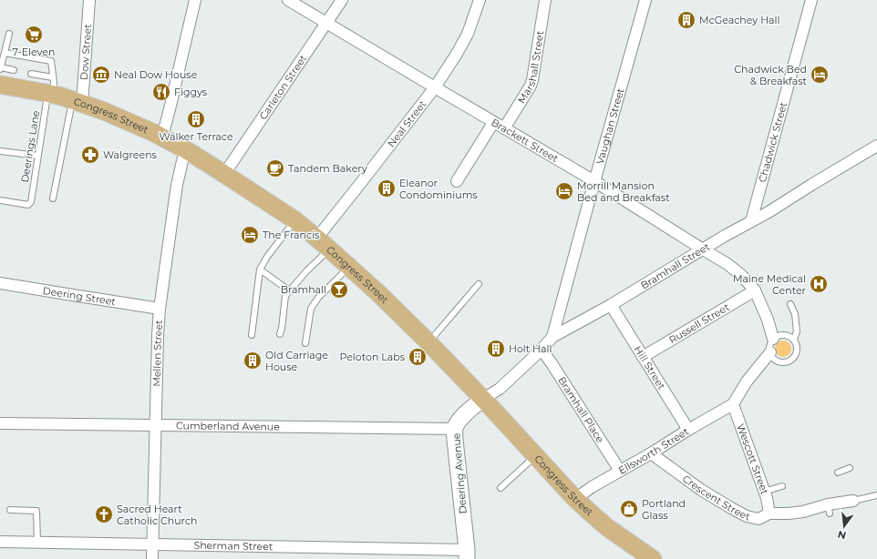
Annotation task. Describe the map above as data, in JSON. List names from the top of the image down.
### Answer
{
  "streets": {
    "main road": ["Congress Street", "Deering Avenue"],
    "street": [
      "Dow Street",
      "Marshall Street",
      "Carleton Street",
      "Neal Street",
      "Vaughan Street",
      "Brackett Street",
      "Chadwick Street",
      "Bramhall Street",
      "Deering Street",
      "Russell Street",
      "Mellen Street",
      "Hill Street",
      "Bramhall Place",
      "Cumberland Avenue",
      "Ellsworth Street",
      "Wescott Street",
      "Crescent Street",
      "Sherman Street"
    ],
    "lane": ["Deerings Lane"]
  },
  "crossings": [
    ["Dow Street", "Congress Street"],
    ["Marshall Street", "Brackett Street"],
    ["Carleton Street", "Congress Street"],
    ["Carleton Street", "Brackett Street"],
    ["Congress Street", "Neal Street"],
    ["Congress Street", "Deerings Lane"],
    ["Congress Street", "Bramhall Street"],
    ["Congress Street", "Mellen Street"],
    ["Congress Street", "Ellsworth Street"],
    ["Congress Street", "Deering Avenue"],
    ["Neal Street", "Brackett Street"],
    ["Vaughan Street", "Brackett Street"],
    ["Vaughan Street", "Bramhall Street"],
    ["Brackett Street", "Bramhall Street"],
    ["Brackett Street", "Russell Street"],
    ["Chadwick Street", "Bramhall Street"],
    ["Bramhall Street", "Hill Street"],
    ["Bramhall Street", "Bramhall Place"],
    ["Bramhall Street", "Deering Avenue"],
    ["Deering Street", "Mellen Street"],
    ["Russell Street", "Hill Street"],
    ["Mellen Street", "Cumberland Avenue"],
    ["Mellen Street", "Sherman Street"],
    ["Hill Street", "Ellsworth Street"],
    ["Bramhall Place", "Ellsworth Street"],
    ["Cumberland Avenue", "Deering Avenue"],
    ["Ellsworth Street", "Wescott Street"],
    ["Ellsworth Street", "Crescent Street"],
    ["Wescott Street", "Crescent Street"],
    ["Deering Avenue", "Sherman Street"]
  ],
  "places": {
    "building": [
      "McGeachey Hall",
      "Walker Terrace",
      "Eleanor Condominiums",
      "Holt Hall",
      "Peloton Labs",
      "Old Carriage House"
    ],
    "supermarket": ["7-Eleven"],
    "museum": ["Neal Dow House"],
    "hotel": ["Chadwick Bed & Breakfast", "Morrill Mansion Bed and Breakfast", "The Francis"],
    "restaurant": ["Figgys"],
    "pharmacy": ["Walgreens"],
    "cafe": ["Tandem Bakery"],
    "hospital": ["Maine Medical Center"],
    "bar": ["Bramhall"],
    "shop": ["Portland Glass"],
    "church": ["Sacred Heart Catholic Church"]
  },
  "north": "bottom"
}
